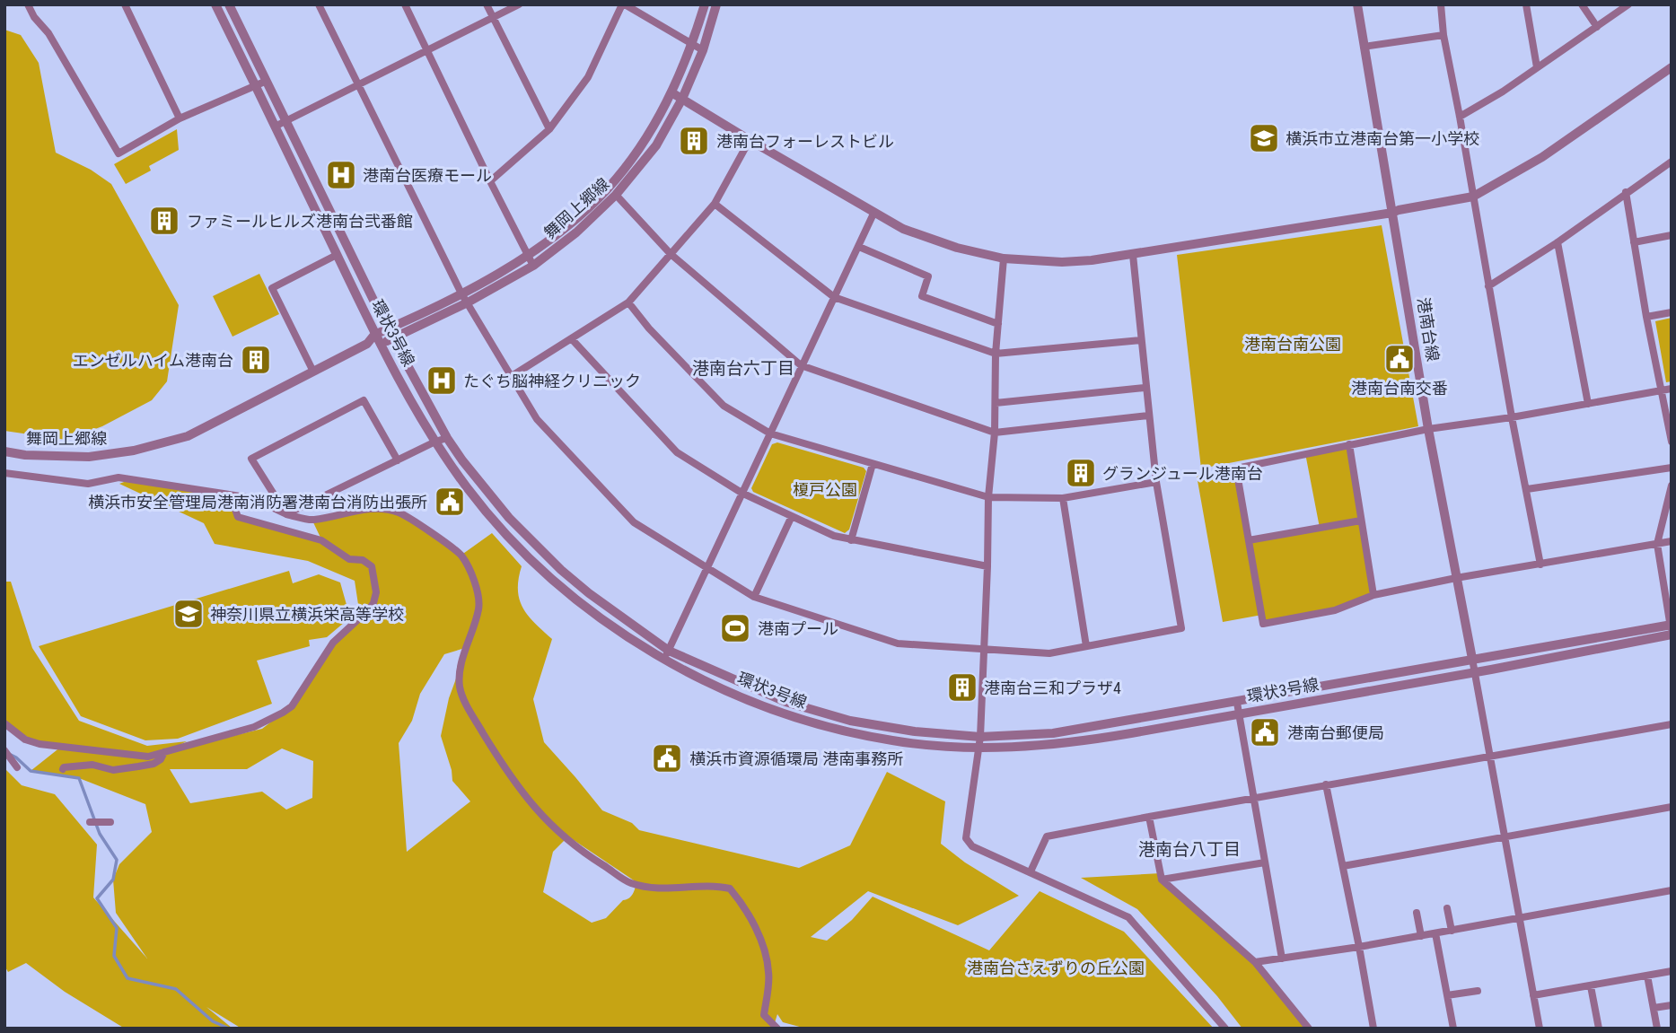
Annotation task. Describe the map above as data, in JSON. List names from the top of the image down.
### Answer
{
  "streets": {
    "street": ["舞岡上郷線", "港南台線", "環状3号線"]
  },
  "crossings": [
    ["舞岡上郷線", "環状3号線"],
    ["港南台線", "環状3号線"]
  ],
  "districts": ["港南台六丁目", "港南台八丁目"],
  "parks": ["港南台南公園", "榎戸公園", "港南台さえずりの丘公園"],
  "places": {
    "school or university": ["横浜市立港南台第一小学校", "神奈川県立横浜栄高等学校"],
    "building": [
      "港南台フォーレストビル",
      "ファミールヒルズ港南台弐番館",
      "エンゼルハイム港南台",
      "グランジュール港南台",
      "港南台三和プラザ4"
    ],
    "hospital": ["港南台医療モール", "たぐち脳神経クリニック"],
    "public building": [
      "港南台南交番",
      "横浜市安全管理局港南消防署港南台消防出張所",
      "港南台郵便局",
      "横浜市資源循環局 港南事務所"
    ],
    "sports": ["港南プール"]
  }
}
